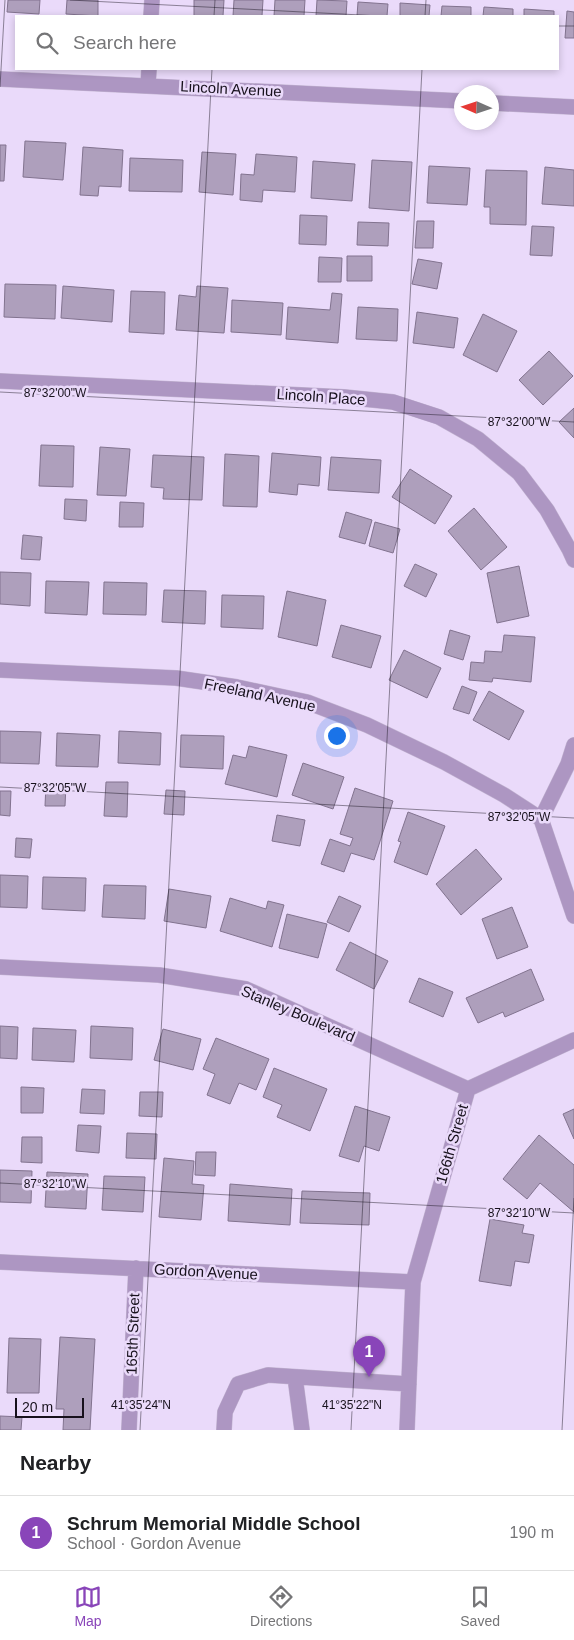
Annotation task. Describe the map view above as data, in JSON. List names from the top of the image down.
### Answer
{
  "streets": {
    "street": [
      "Lincoln Avenue",
      "Lincoln Place",
      "Freeland Avenue",
      "Stanley Boulevard",
      "166th Street",
      "Gordon Avenue",
      "165th Street"
    ]
  },
  "crossings": [
    ["Stanley Boulevard", "166th Street"],
    ["166th Street", "Gordon Avenue"],
    ["Gordon Avenue", "165th Street"]
  ],
  "scale_bar": "20 m",
  "north": "left",
  "page": {
    "search": "Search here",
    "pins": "1",
    "scale": "20 m",
    "heading": "Nearby",
    "list": [
      {
        "mark": "1",
        "name": "Schrum Memorial Middle School",
        "note": "School · Gordon Avenue",
        "value": "190 m"
      }
    ],
    "nav": ["Map", "Directions", "Saved"]
  },
  "coordinates": [
    "87°32'00\"W",
    "87°32'05\"W",
    "87°32'10\"W",
    "41°35'24\"N",
    "41°35'22\"N"
  ]
}
